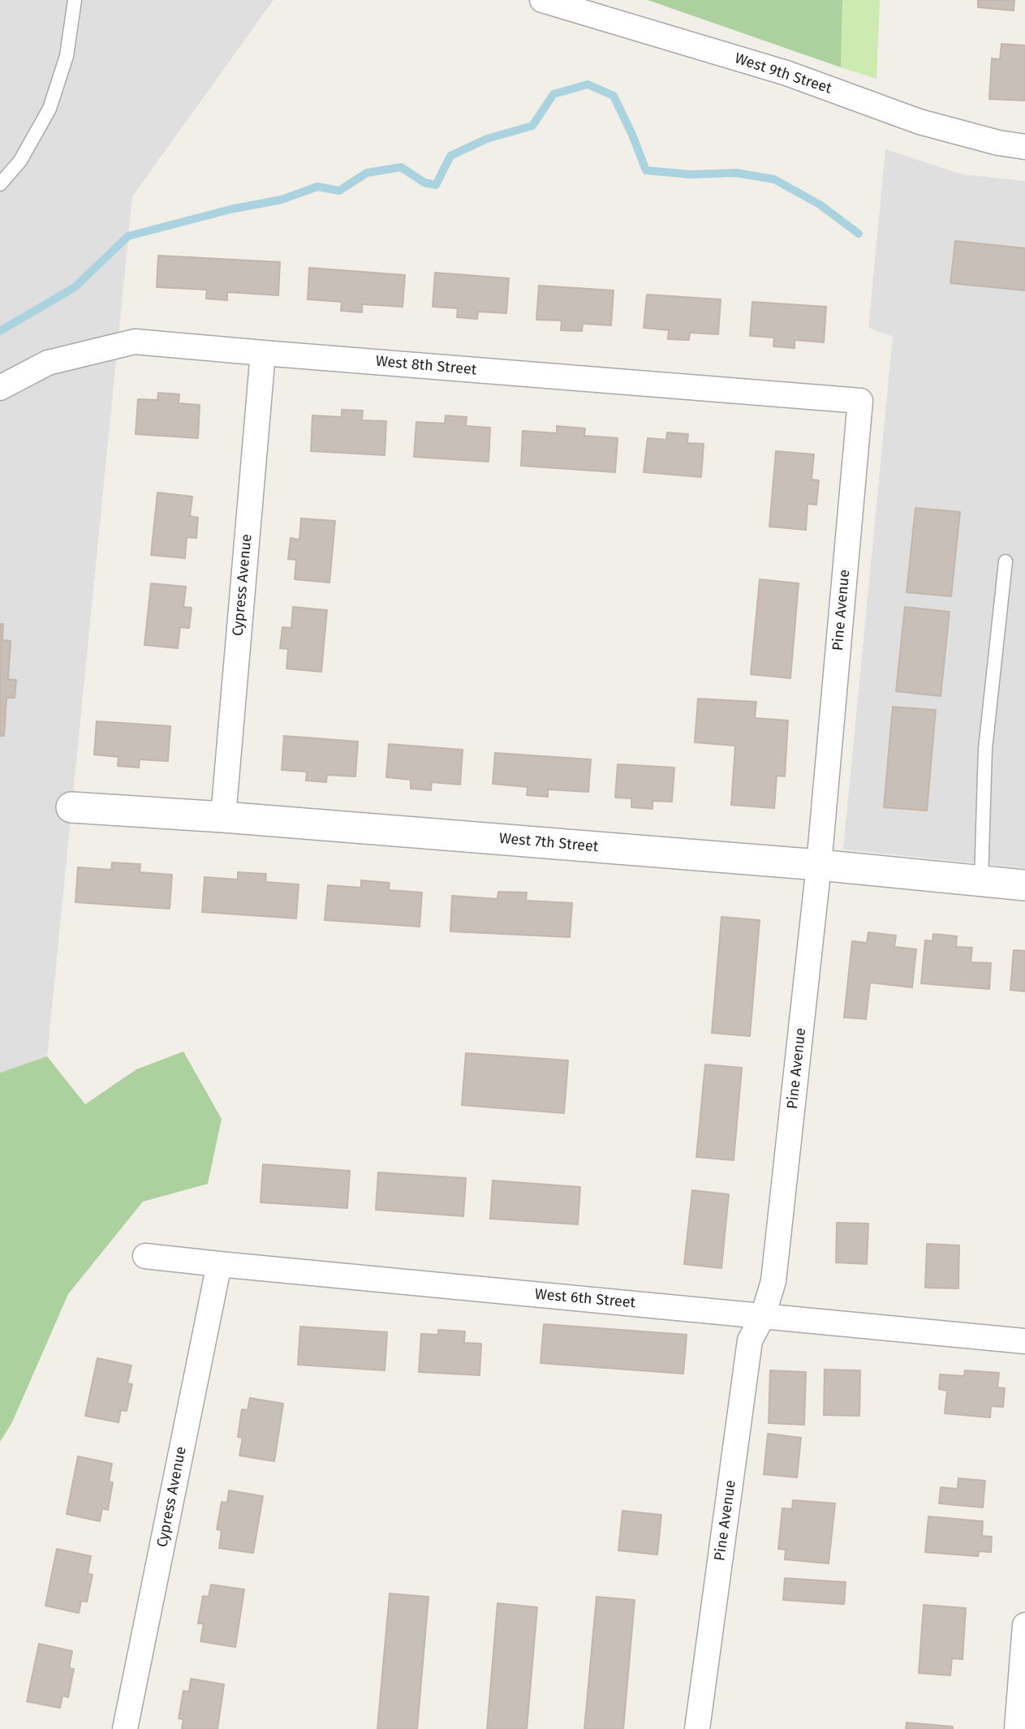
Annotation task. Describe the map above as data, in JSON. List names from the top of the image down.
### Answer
{
  "streets": {
    "street": [
      "West 9th Street",
      "West 8th Street",
      "Cypress Avenue",
      "Pine Avenue",
      "West 7th Street",
      "West 6th Street"
    ]
  },
  "crossings": [
    ["West 8th Street", "Cypress Avenue"],
    ["West 8th Street", "Pine Avenue"],
    ["Cypress Avenue", "West 7th Street"],
    ["Cypress Avenue", "West 6th Street"],
    ["Pine Avenue", "West 7th Street"],
    ["Pine Avenue", "West 6th Street"]
  ]
}
